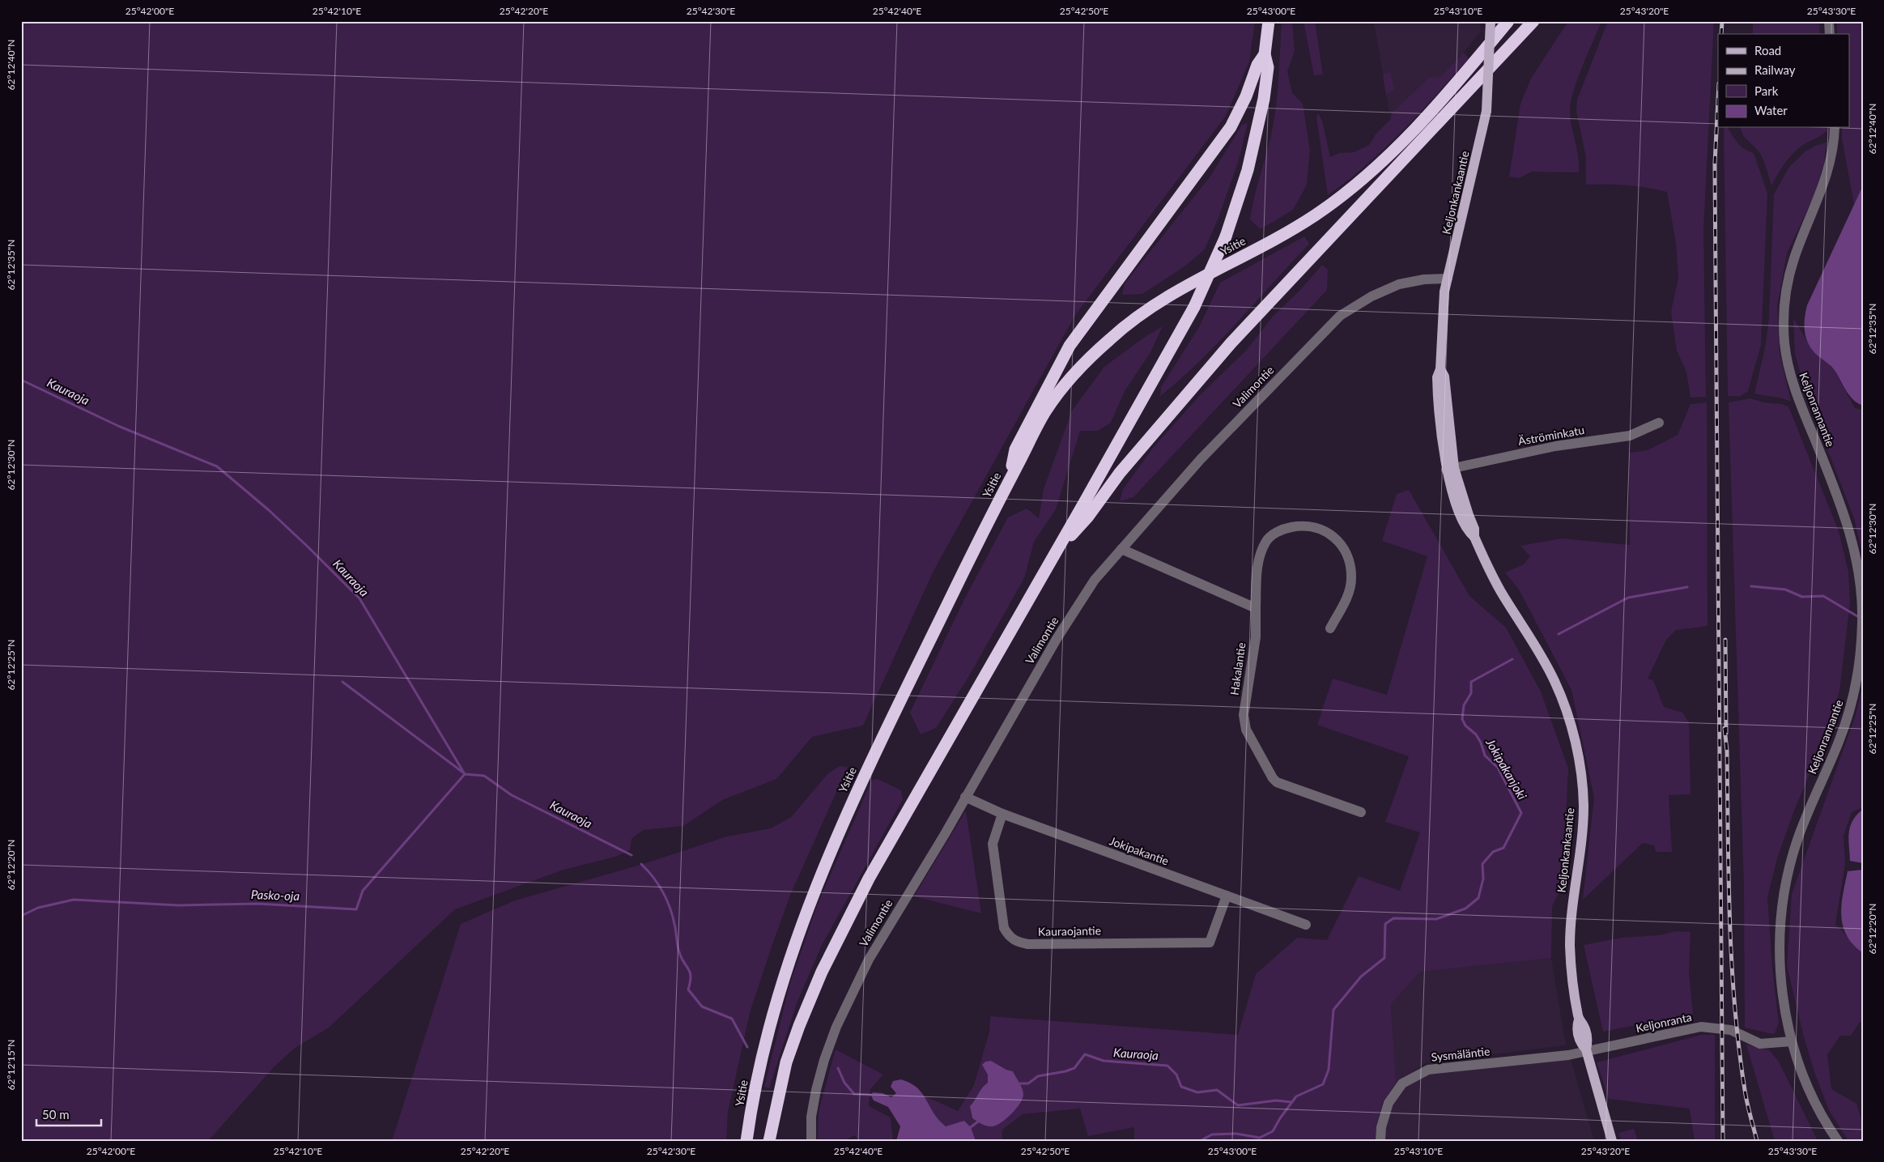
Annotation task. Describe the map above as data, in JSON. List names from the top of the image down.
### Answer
{
  "streets": {
    "highway": ["Ysitie"],
    "main road": ["Keljonkankaantie"],
    "street": [
      "Valimontie",
      "Keljonrannantie",
      "Äströminkatu",
      "Hakalantie",
      "Jokipakantie",
      "Kauraojantie",
      "Keljonranta",
      "Sysmäläntie"
    ]
  },
  "crossings": [
    ["Keljonkankaantie", "Valimontie"],
    ["Keljonkankaantie", "Äströminkatu"],
    ["Keljonkankaantie", "Keljonranta"],
    ["Keljonkankaantie", "Sysmäläntie"],
    ["Valimontie", "Jokipakantie"],
    ["Keljonrannantie", "Keljonranta"],
    ["Jokipakantie", "Kauraojantie"],
    ["Keljonranta", "Sysmäläntie"]
  ],
  "water": ["Kauraoja", "Jokipakanjoki", "Pasko-oja"],
  "legend": [
    "Road",
    "Railway",
    "Park",
    "Water"
  ],
  "scale_bar": "50 m",
  "coordinates": [
    "25°42'00\"E",
    "25°42'10\"E",
    "25°42'20\"E",
    "25°42'30\"E",
    "25°42'40\"E",
    "25°42'50\"E",
    "25°43'00\"E",
    "25°43'10\"E",
    "25°43'20\"E",
    "25°43'30\"E",
    "62°12'40\"N",
    "62°12'35\"N",
    "62°12'30\"N",
    "62°12'25\"N",
    "62°12'20\"N",
    "62°12'15\"N"
  ]
}
